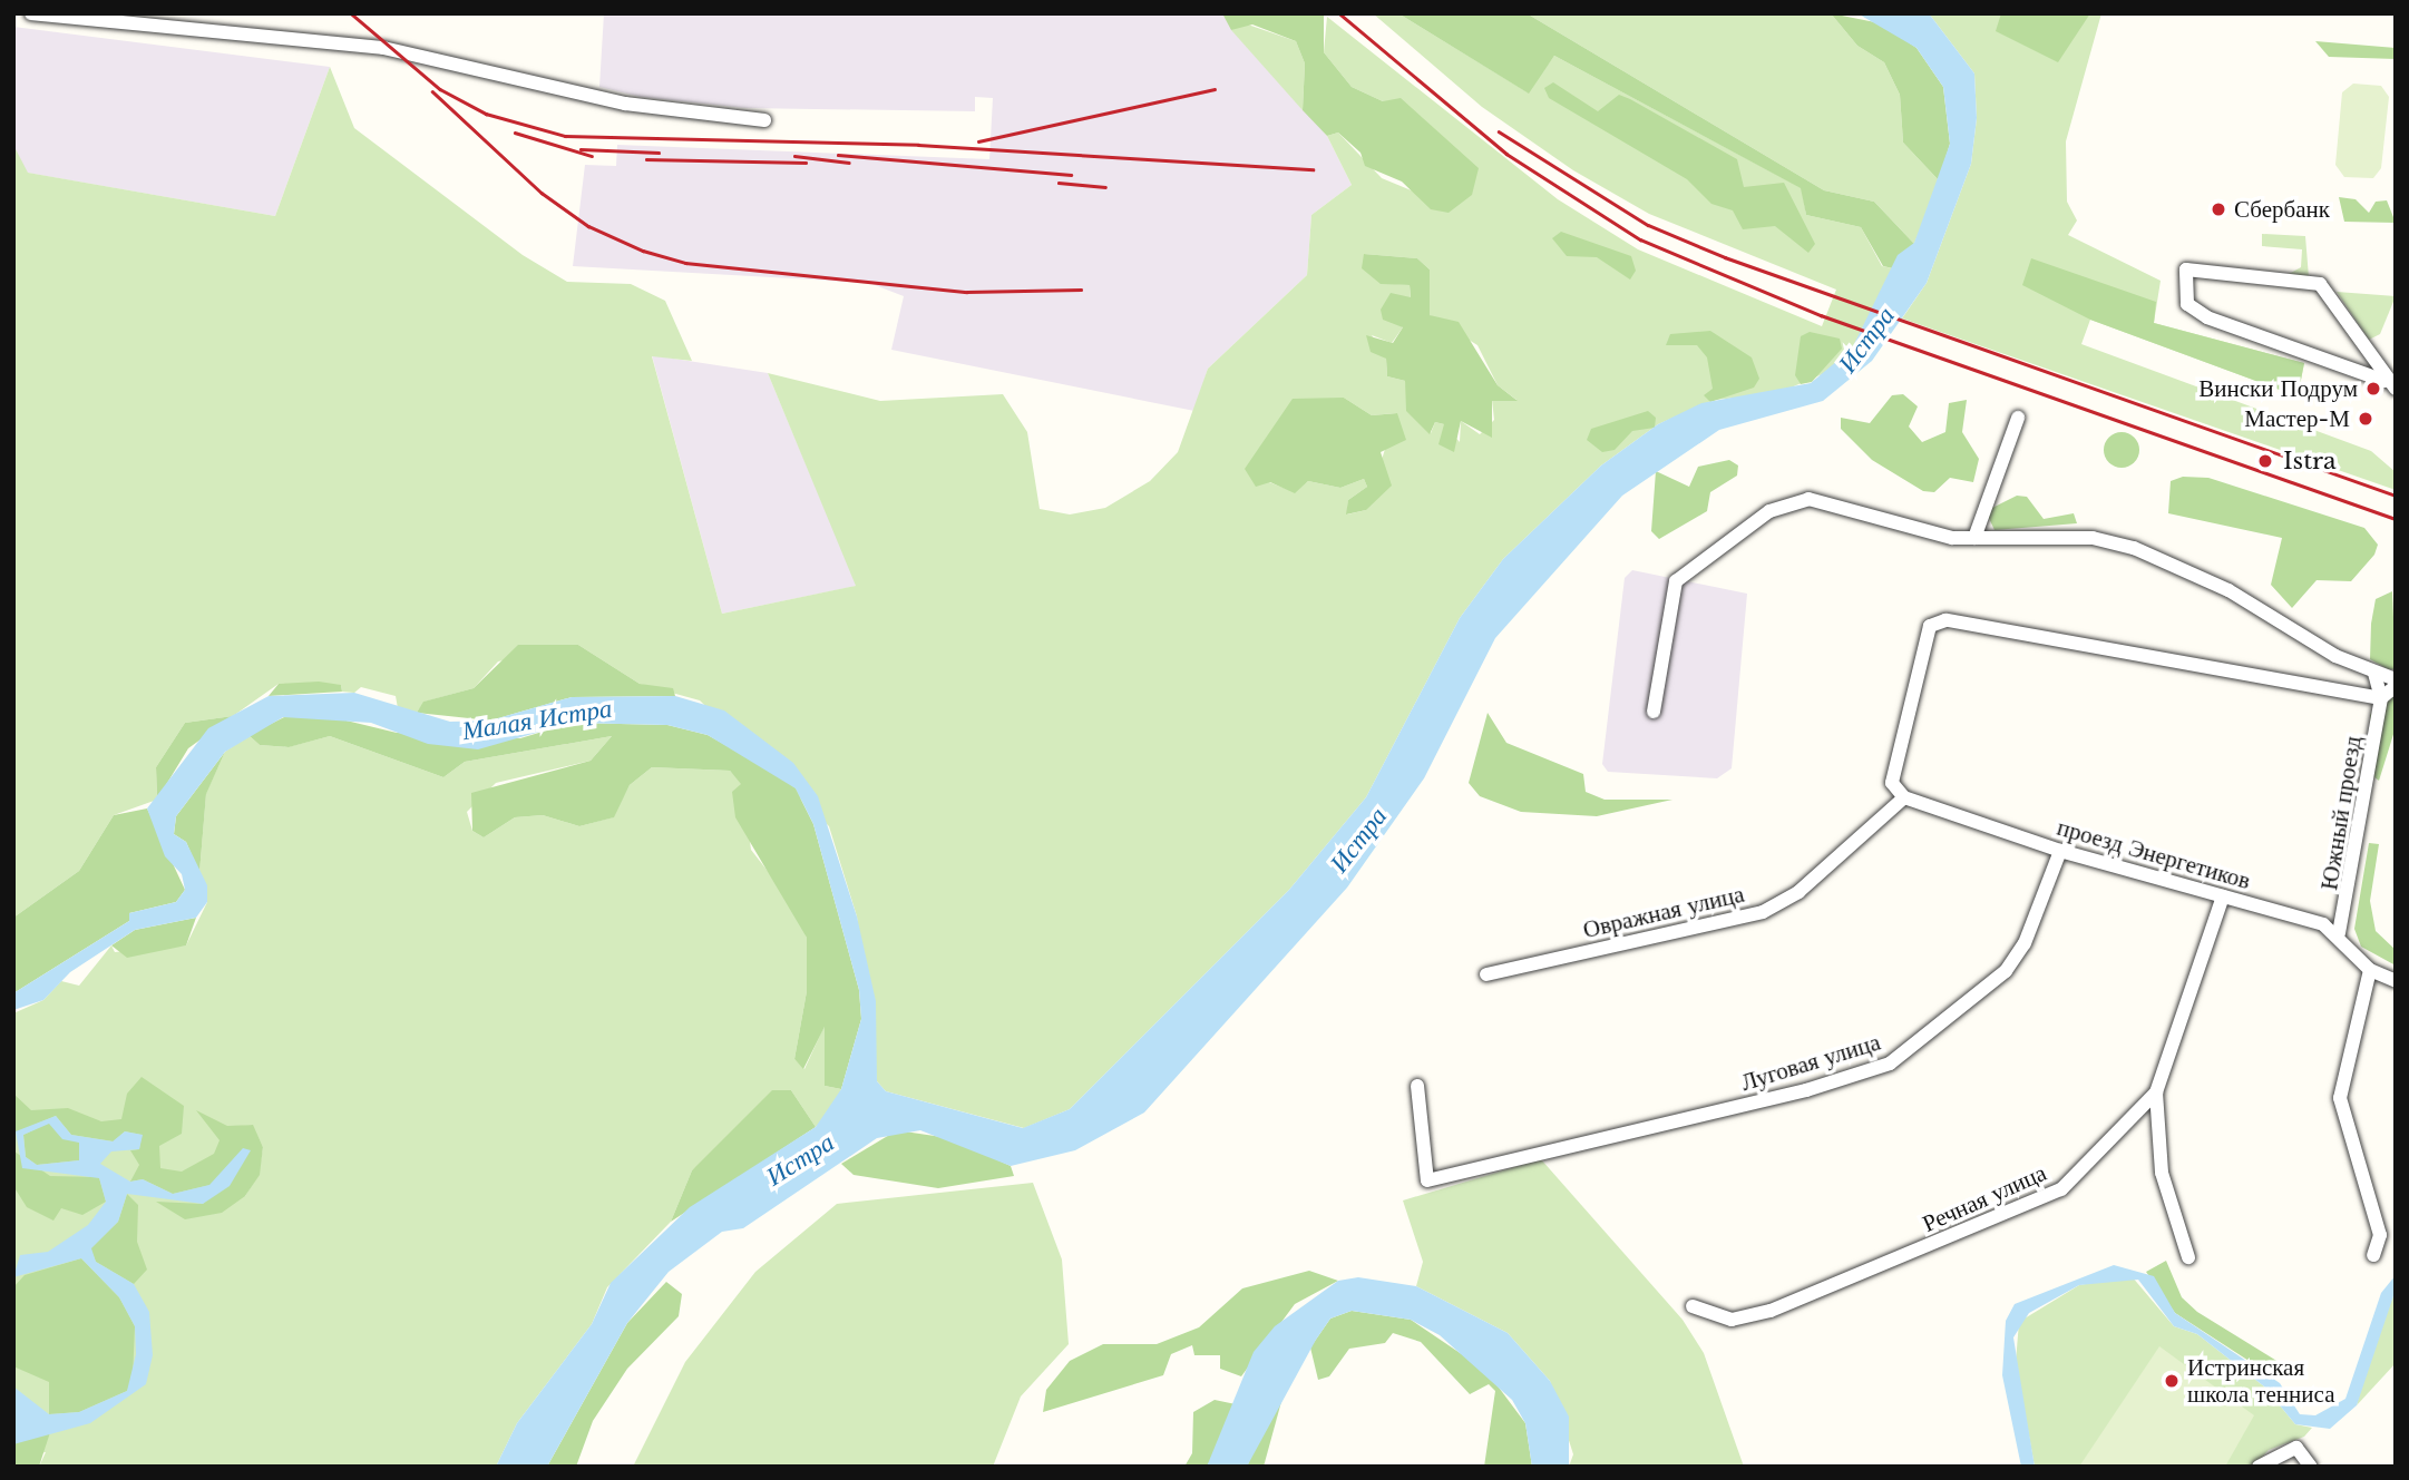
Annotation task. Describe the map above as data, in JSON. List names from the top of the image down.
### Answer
{
  "streets": {
    "street": [
      "Южный проезд",
      "проезд Энергетиков",
      "Овражная улица",
      "Луговая улица",
      "Речная улица"
    ]
  },
  "crossings": [
    ["Южный проезд", "проезд Энергетиков"],
    ["проезд Энергетиков", "Овражная улица"],
    ["проезд Энергетиков", "Луговая улица"],
    ["проезд Энергетиков", "Речная улица"]
  ],
  "water": ["Истра", "Малая Истра"],
  "places": [
    "Сбербанк",
    "Вински Подрум",
    "Мастер-М",
    "Istra",
    "Истринская школа тенниса"
  ]
}
